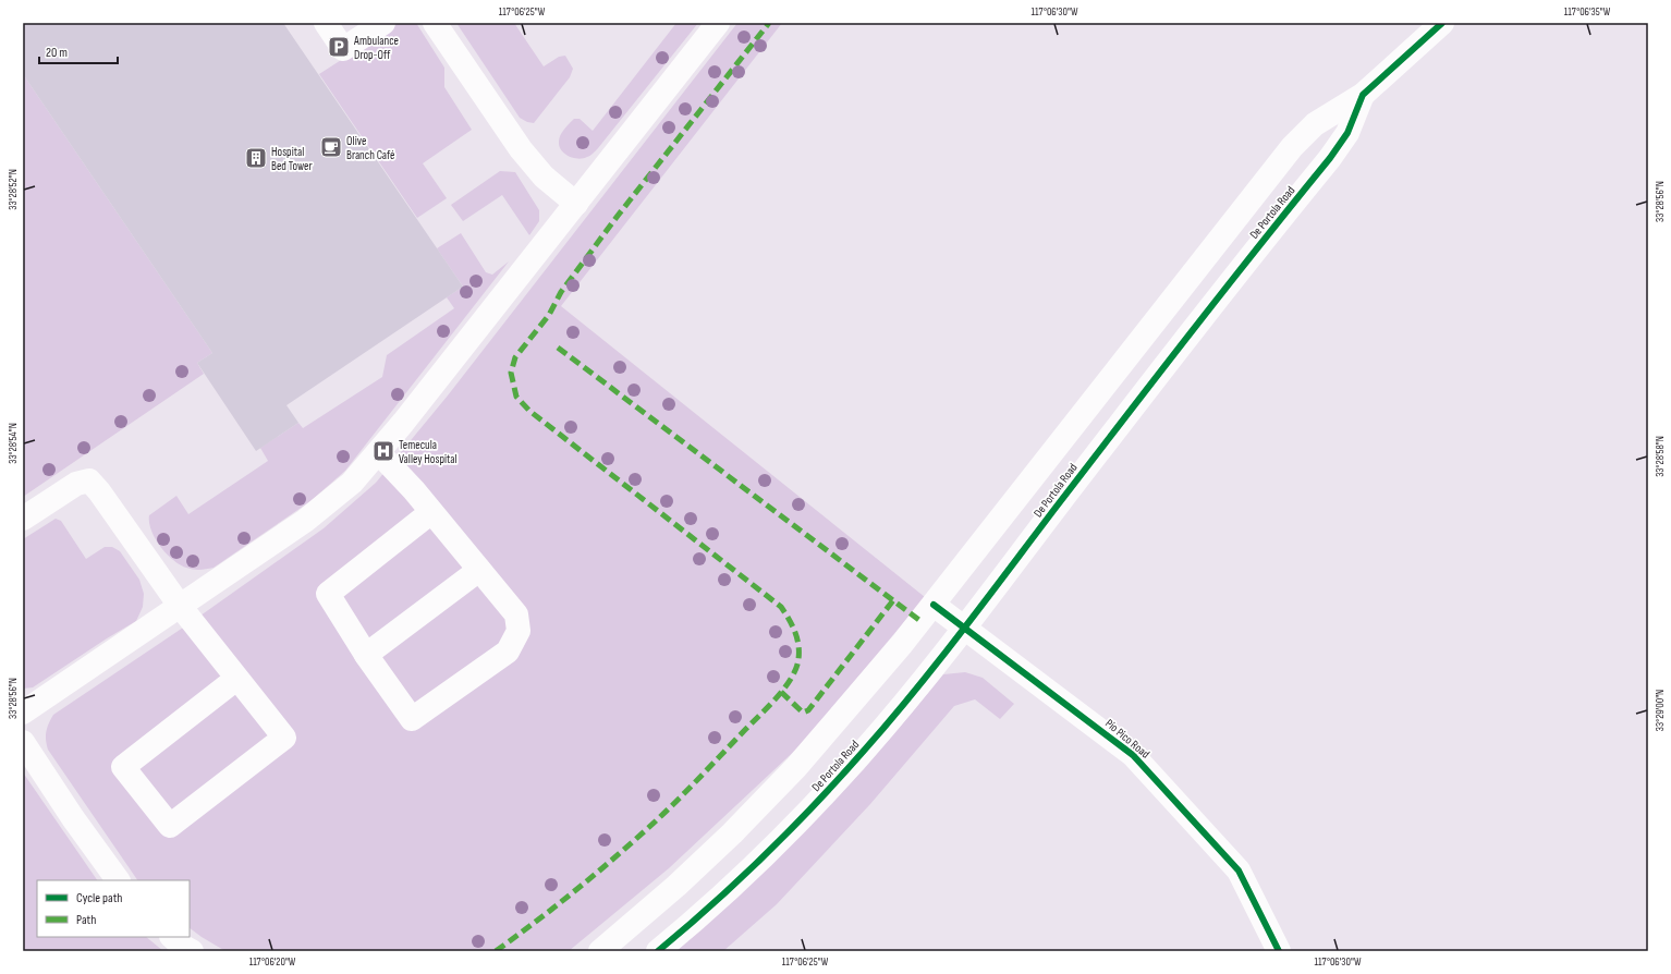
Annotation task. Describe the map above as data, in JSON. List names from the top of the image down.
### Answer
{
  "streets": {
    "main road": ["De Portola Road", "Pio Pico Road"]
  },
  "crossings": [
    ["De Portola Road", "Pio Pico Road"]
  ],
  "places": {
    "parking": ["Ambulance Drop-Off"],
    "cafe": ["Olive Branch Café"],
    "building": ["Hospital Bed Tower"],
    "hospital": ["Temecula Valley Hospital"]
  },
  "legend": ["Cycle path", "Path"],
  "scale_bar": "20 m",
  "coordinates": [
    "117°06'25\"W",
    "117°06'30\"W",
    "117°06'35\"W",
    "33°28'52\"N",
    "33°28'56\"N",
    "33°28'54\"N",
    "33°28'58\"N",
    "33°29'00\"N",
    "117°06'20\"W"
  ]
}
